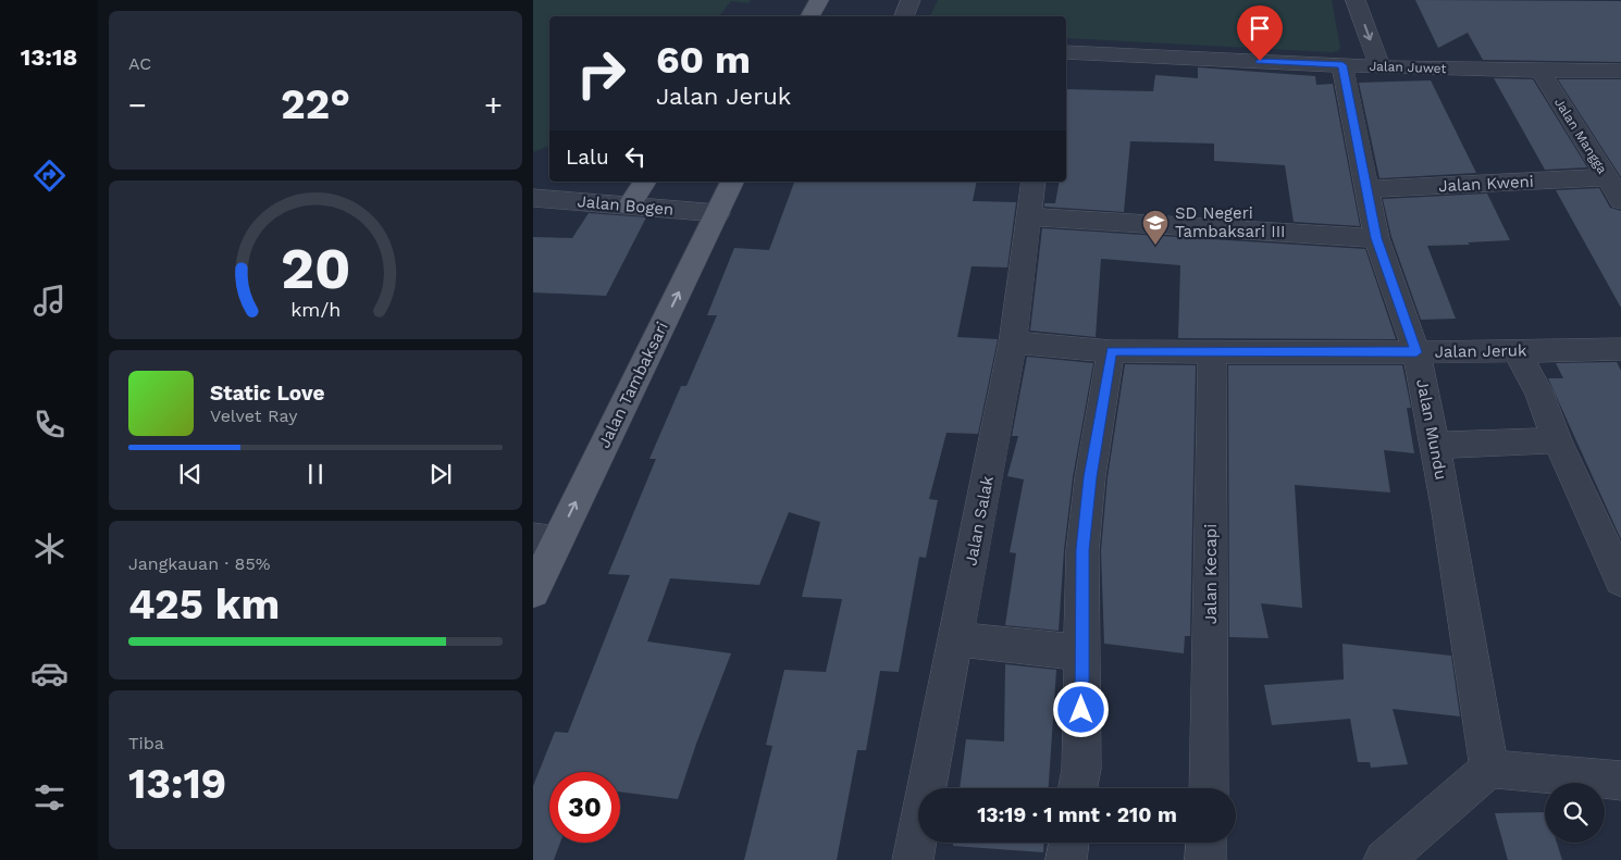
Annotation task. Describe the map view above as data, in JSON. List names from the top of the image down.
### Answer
{
  "streets": {
    "main road": ["Jalan Tambaksari"],
    "street": [
      "Jalan Juwet",
      "Jalan Mangga",
      "Jalan Kweni",
      "Jalan Bogen",
      "Jalan Jeruk",
      "Jalan Mundu",
      "Jalan Salak",
      "Jalan Kecapi"
    ]
  },
  "crossings": [
    ["Jalan Juwet", "Jalan Mangga"],
    ["Jalan Juwet", "Jalan Mundu"],
    ["Jalan Mangga", "Jalan Kweni"],
    ["Jalan Kweni", "Jalan Mundu"],
    ["Jalan Bogen", "Jalan Tambaksari"],
    ["Jalan Jeruk", "Jalan Mundu"],
    ["Jalan Jeruk", "Jalan Salak"],
    ["Jalan Jeruk", "Jalan Kecapi"]
  ],
  "one_way": ["Jalan Tambaksari"],
  "places": {
    "school or university": ["SD Negeri Tambaksari III"]
  },
  "page": {
    "tabs": "13:18",
    "tile": [
      "AC",
      ["Jangkauan · 85%", "425 km"],
      ["Tiba", "13:19"]
    ],
    "turn": ["60 m", "Jalan Jeruk"],
    "heat": ["−", "22°", "+"],
    "then": "Lalu",
    "song": ["Static Love", "Velvet Ray"],
    "limit": "30",
    "trip": "13:19 · 1 mnt · 210 m",
    "gauge": ["20", "km/h"]
  }
}
